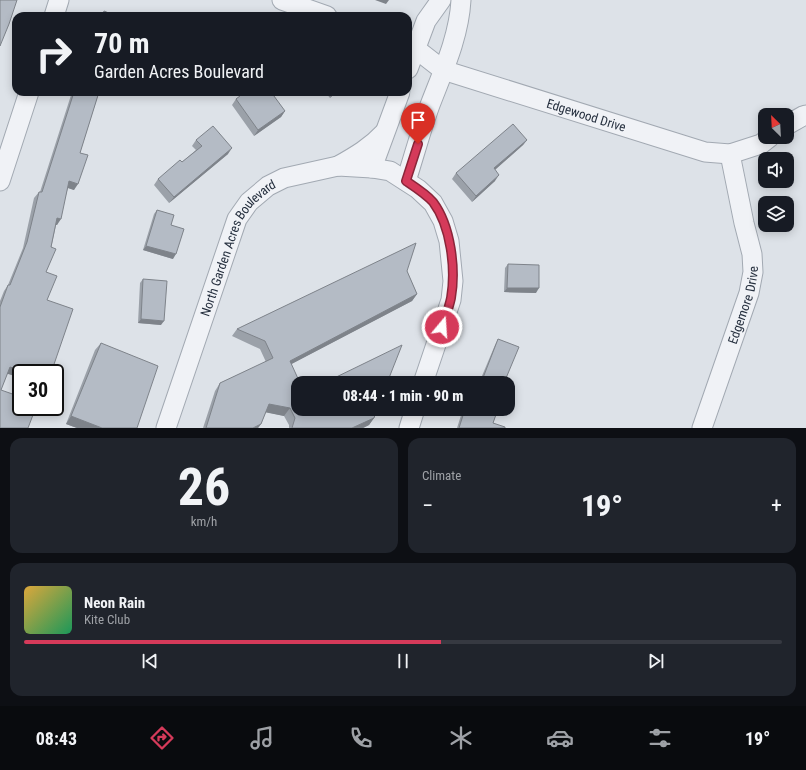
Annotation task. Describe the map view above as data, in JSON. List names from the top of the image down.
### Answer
{
  "streets": {
    "street": ["Edgewood Drive", "North Garden Acres Boulevard", "Edgemore Drive"]
  },
  "crossings": [
    ["Edgewood Drive", "Edgemore Drive"]
  ],
  "north": "top left",
  "page": {
    "turn": ["70 m", "Garden Acres Boulevard"],
    "limit": "30",
    "trip": "08:44 · 1 min · 90 m",
    "tile": [
      ["26", "km/h"],
      "Climate"
    ],
    "heat": ["−", "19°", "+"],
    "song": ["Neon Rain", "Kite Club"],
    "tabs": ["08:43", "19°"]
  }
}
